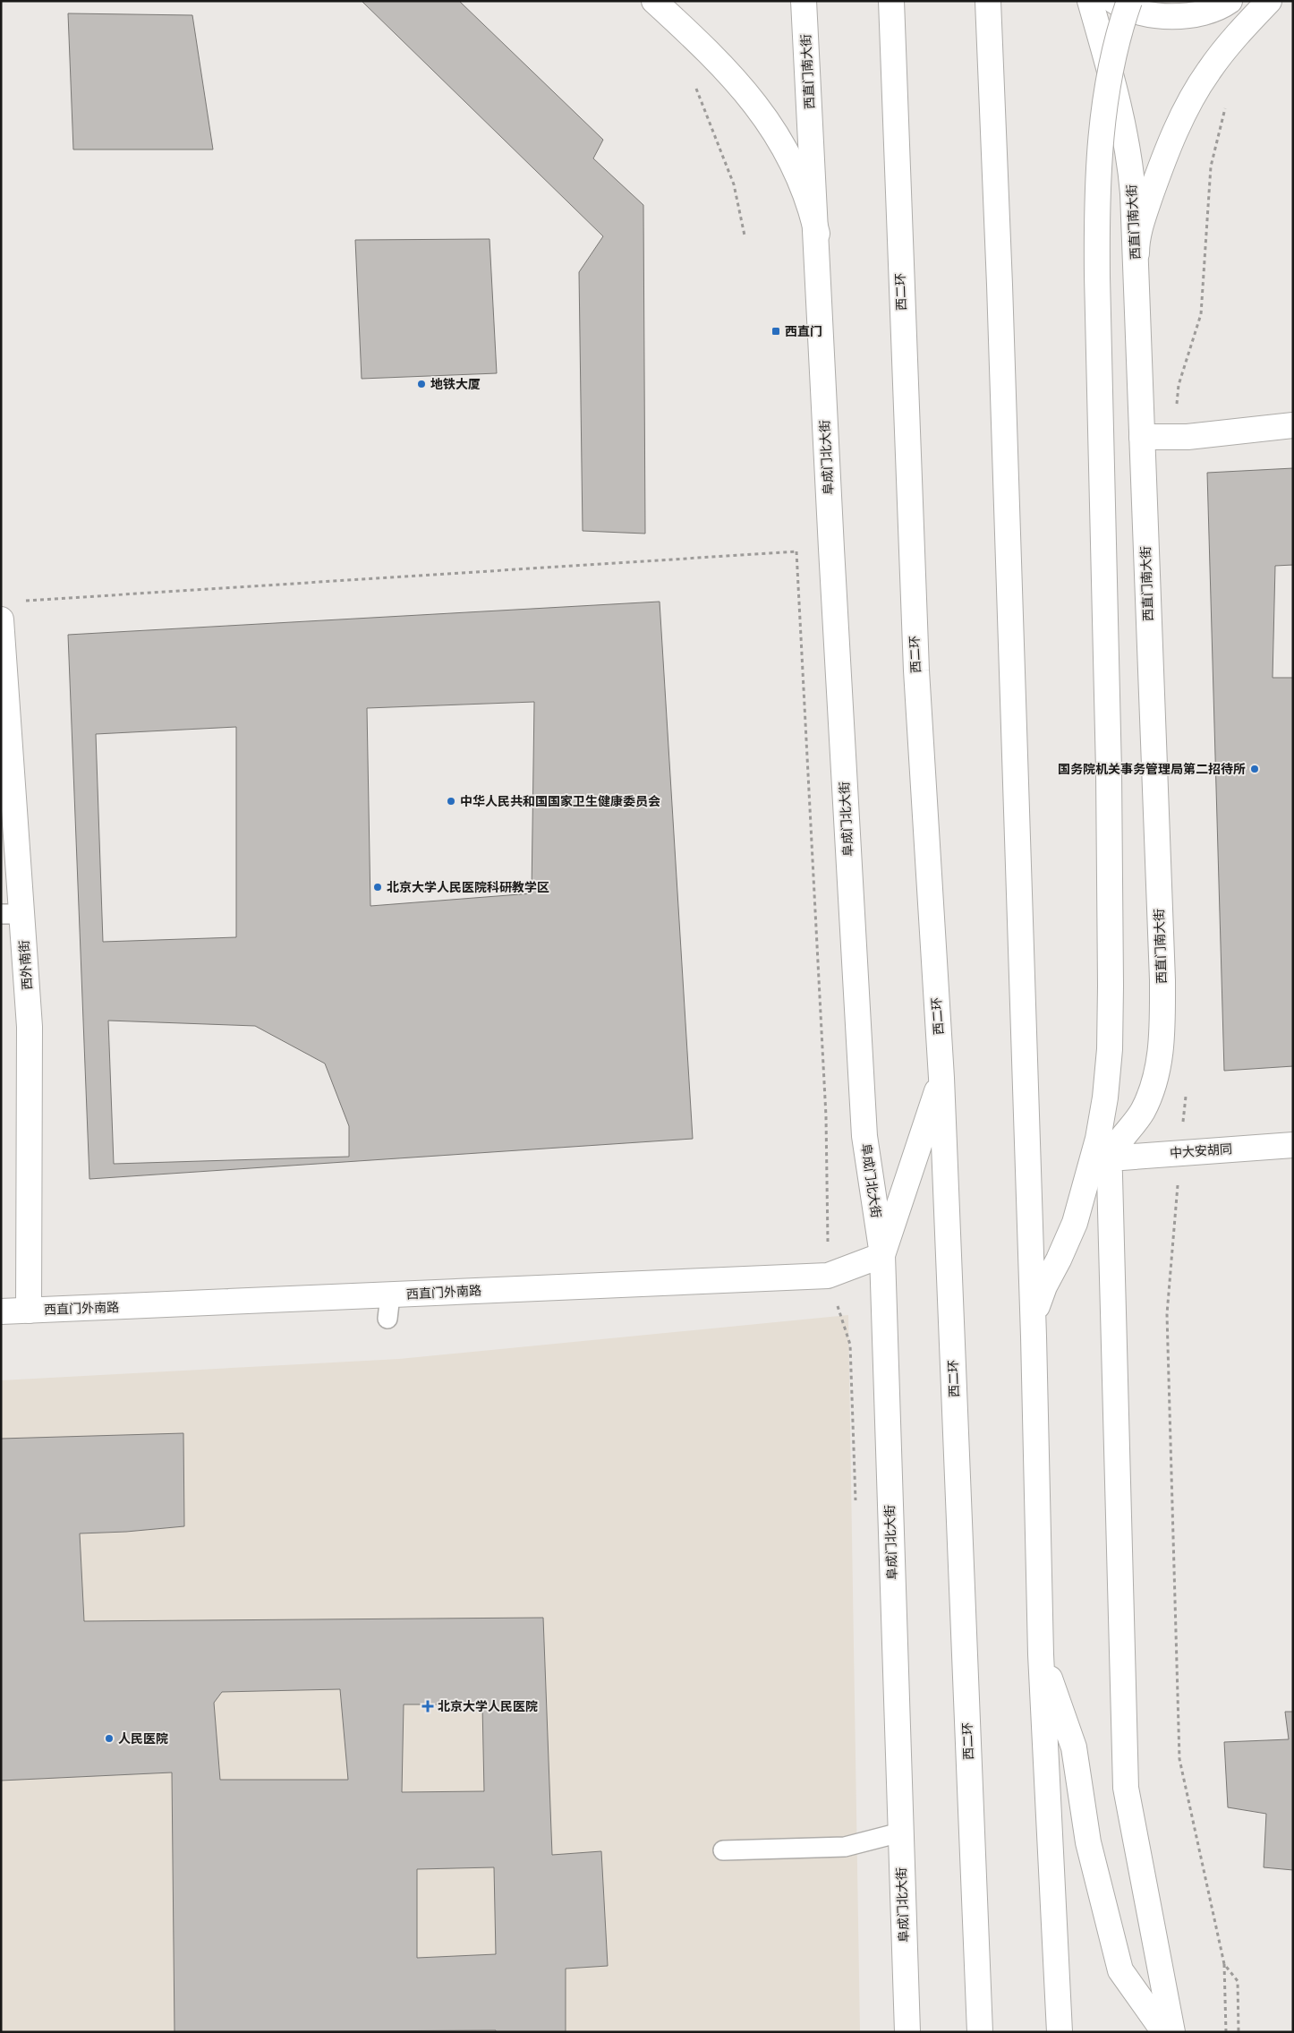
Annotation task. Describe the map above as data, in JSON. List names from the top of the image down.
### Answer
{
  "streets": {
    "main road": [
      "西直门南大街",
      "西二环",
      "阜成门北大街",
      "西外南街",
      "中大安胡同",
      "西直门外南路"
    ]
  },
  "crossings": [
    ["西直门南大街", "阜成门北大街"],
    ["西直门南大街", "中大安胡同"],
    ["阜成门北大街", "西直门外南路"],
    ["西外南街", "西直门外南路"]
  ],
  "places": {
    "transit": ["西直门"],
    "other": [
      "地铁大厦",
      "国务院机关事务管理局第二招待所",
      "中华人民共和国国家卫生健康委员会",
      "北京大学人民医院科研教学区",
      "人民医院"
    ],
    "health": ["北京大学人民医院"]
  }
}
